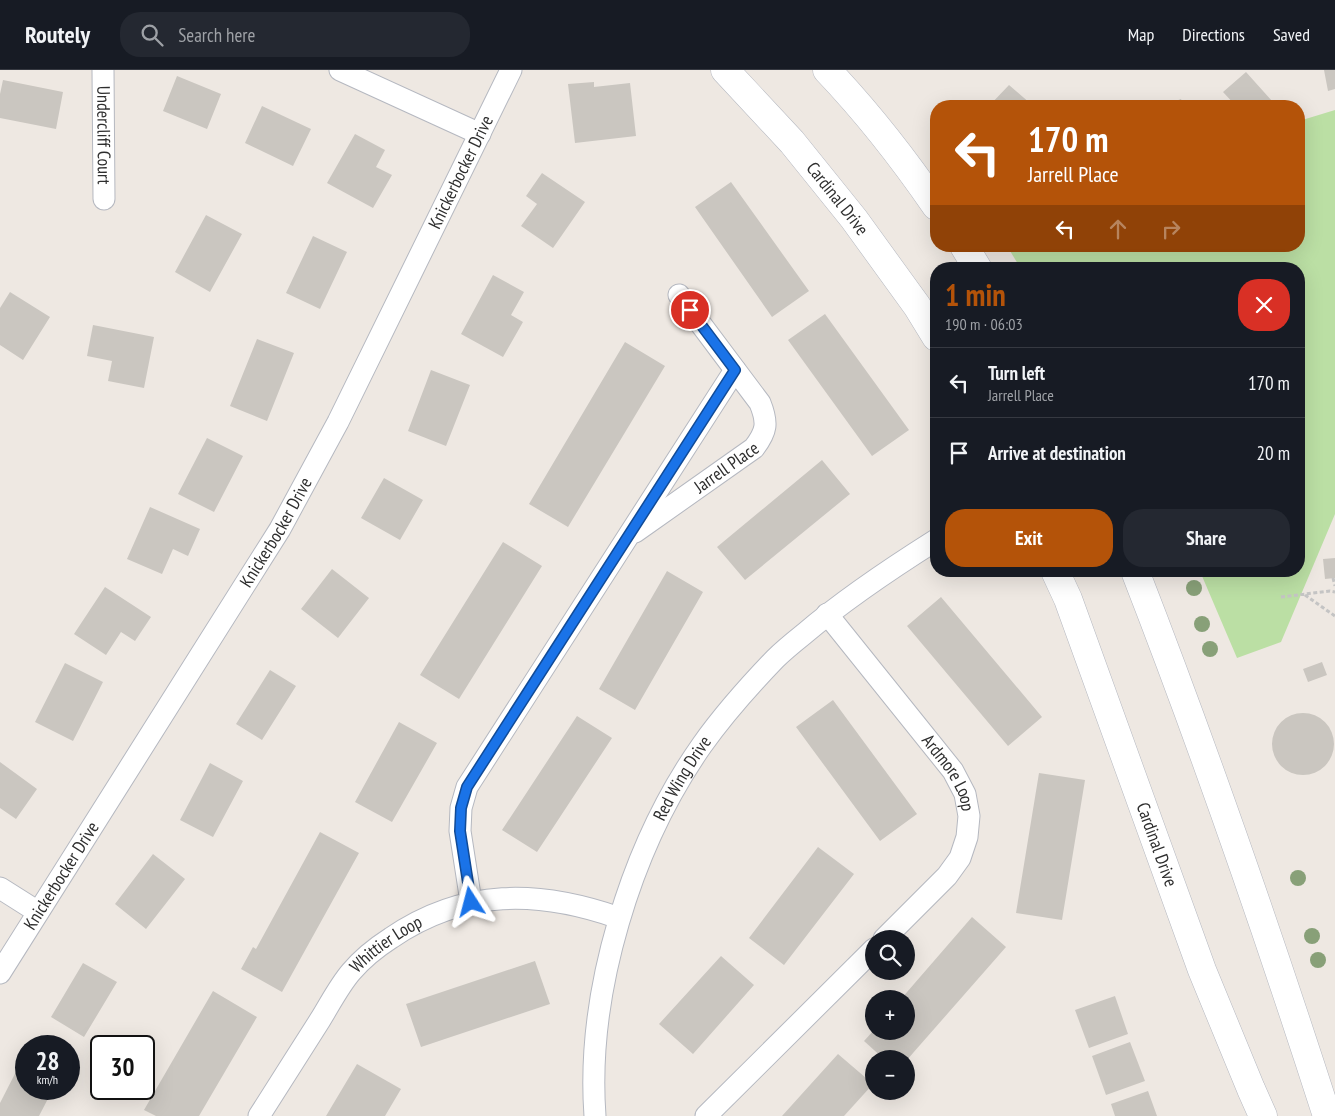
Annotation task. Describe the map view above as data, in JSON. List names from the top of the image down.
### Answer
{
  "streets": {
    "main road": ["Cardinal Drive"],
    "street": [
      "Undercliff Court",
      "Knickerbocker Drive",
      "Jarrell Place",
      "Ardmore Loop",
      "Red Wing Drive",
      "Whittier Loop"
    ]
  },
  "crossings": [
    ["Jarrell Place", "Whittier Loop"],
    ["Ardmore Loop", "Red Wing Drive"],
    ["Red Wing Drive", "Whittier Loop"]
  ],
  "page": {
    "header": "Routely",
    "search": "Search here",
    "nav": ["Map", "Directions", "Saved"],
    "turn": ["170 m", "Jarrell Place"],
    "heading": ["1 min", "190 m · 06:03"],
    "list": [
      {
        "name": "Turn left",
        "note": "Jarrell Place",
        "value": "170 m"
      },
      {
        "name": "Arrive at destination",
        "value": "20 m"
      }
    ],
    "buttons": ["Exit", "Share"],
    "map_buttons": ["+", "−"],
    "speed": "28 km/h",
    "limit": "30"
  }
}
